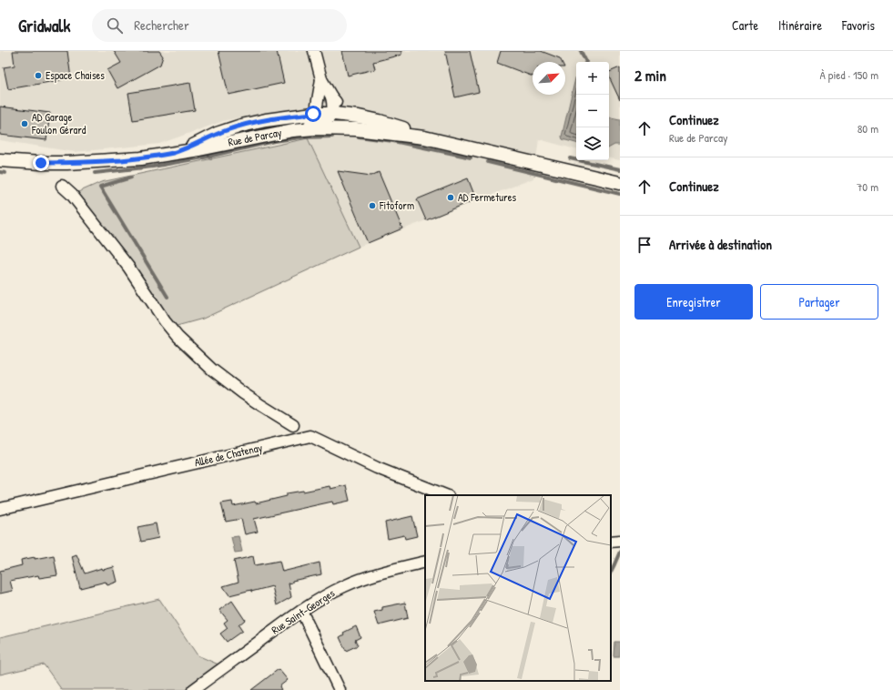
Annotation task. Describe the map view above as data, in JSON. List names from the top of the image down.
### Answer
{
  "streets": {
    "street": ["Rue de Parcay", "Allée de Chatenay", "Rue Saint-Georges"]
  },
  "places": [
    "Espace Chaises",
    "AD Garage Foulon Gérard",
    "AD Fermetures",
    "Fitoform"
  ],
  "north": "top right",
  "page": {
    "header": "Gridwalk",
    "search": "Rechercher",
    "nav": ["Carte", "Itinéraire", "Favoris"],
    "heading": ["2 min", "À pied · 150 m"],
    "map_buttons": ["+", "−"],
    "list": [
      ["Continuez", "Rue de Parcay", "80 m"],
      ["Continuez", "70 m"],
      "Arrivée à destination"
    ],
    "buttons": ["Enregistrer", "Partager"]
  }
}
